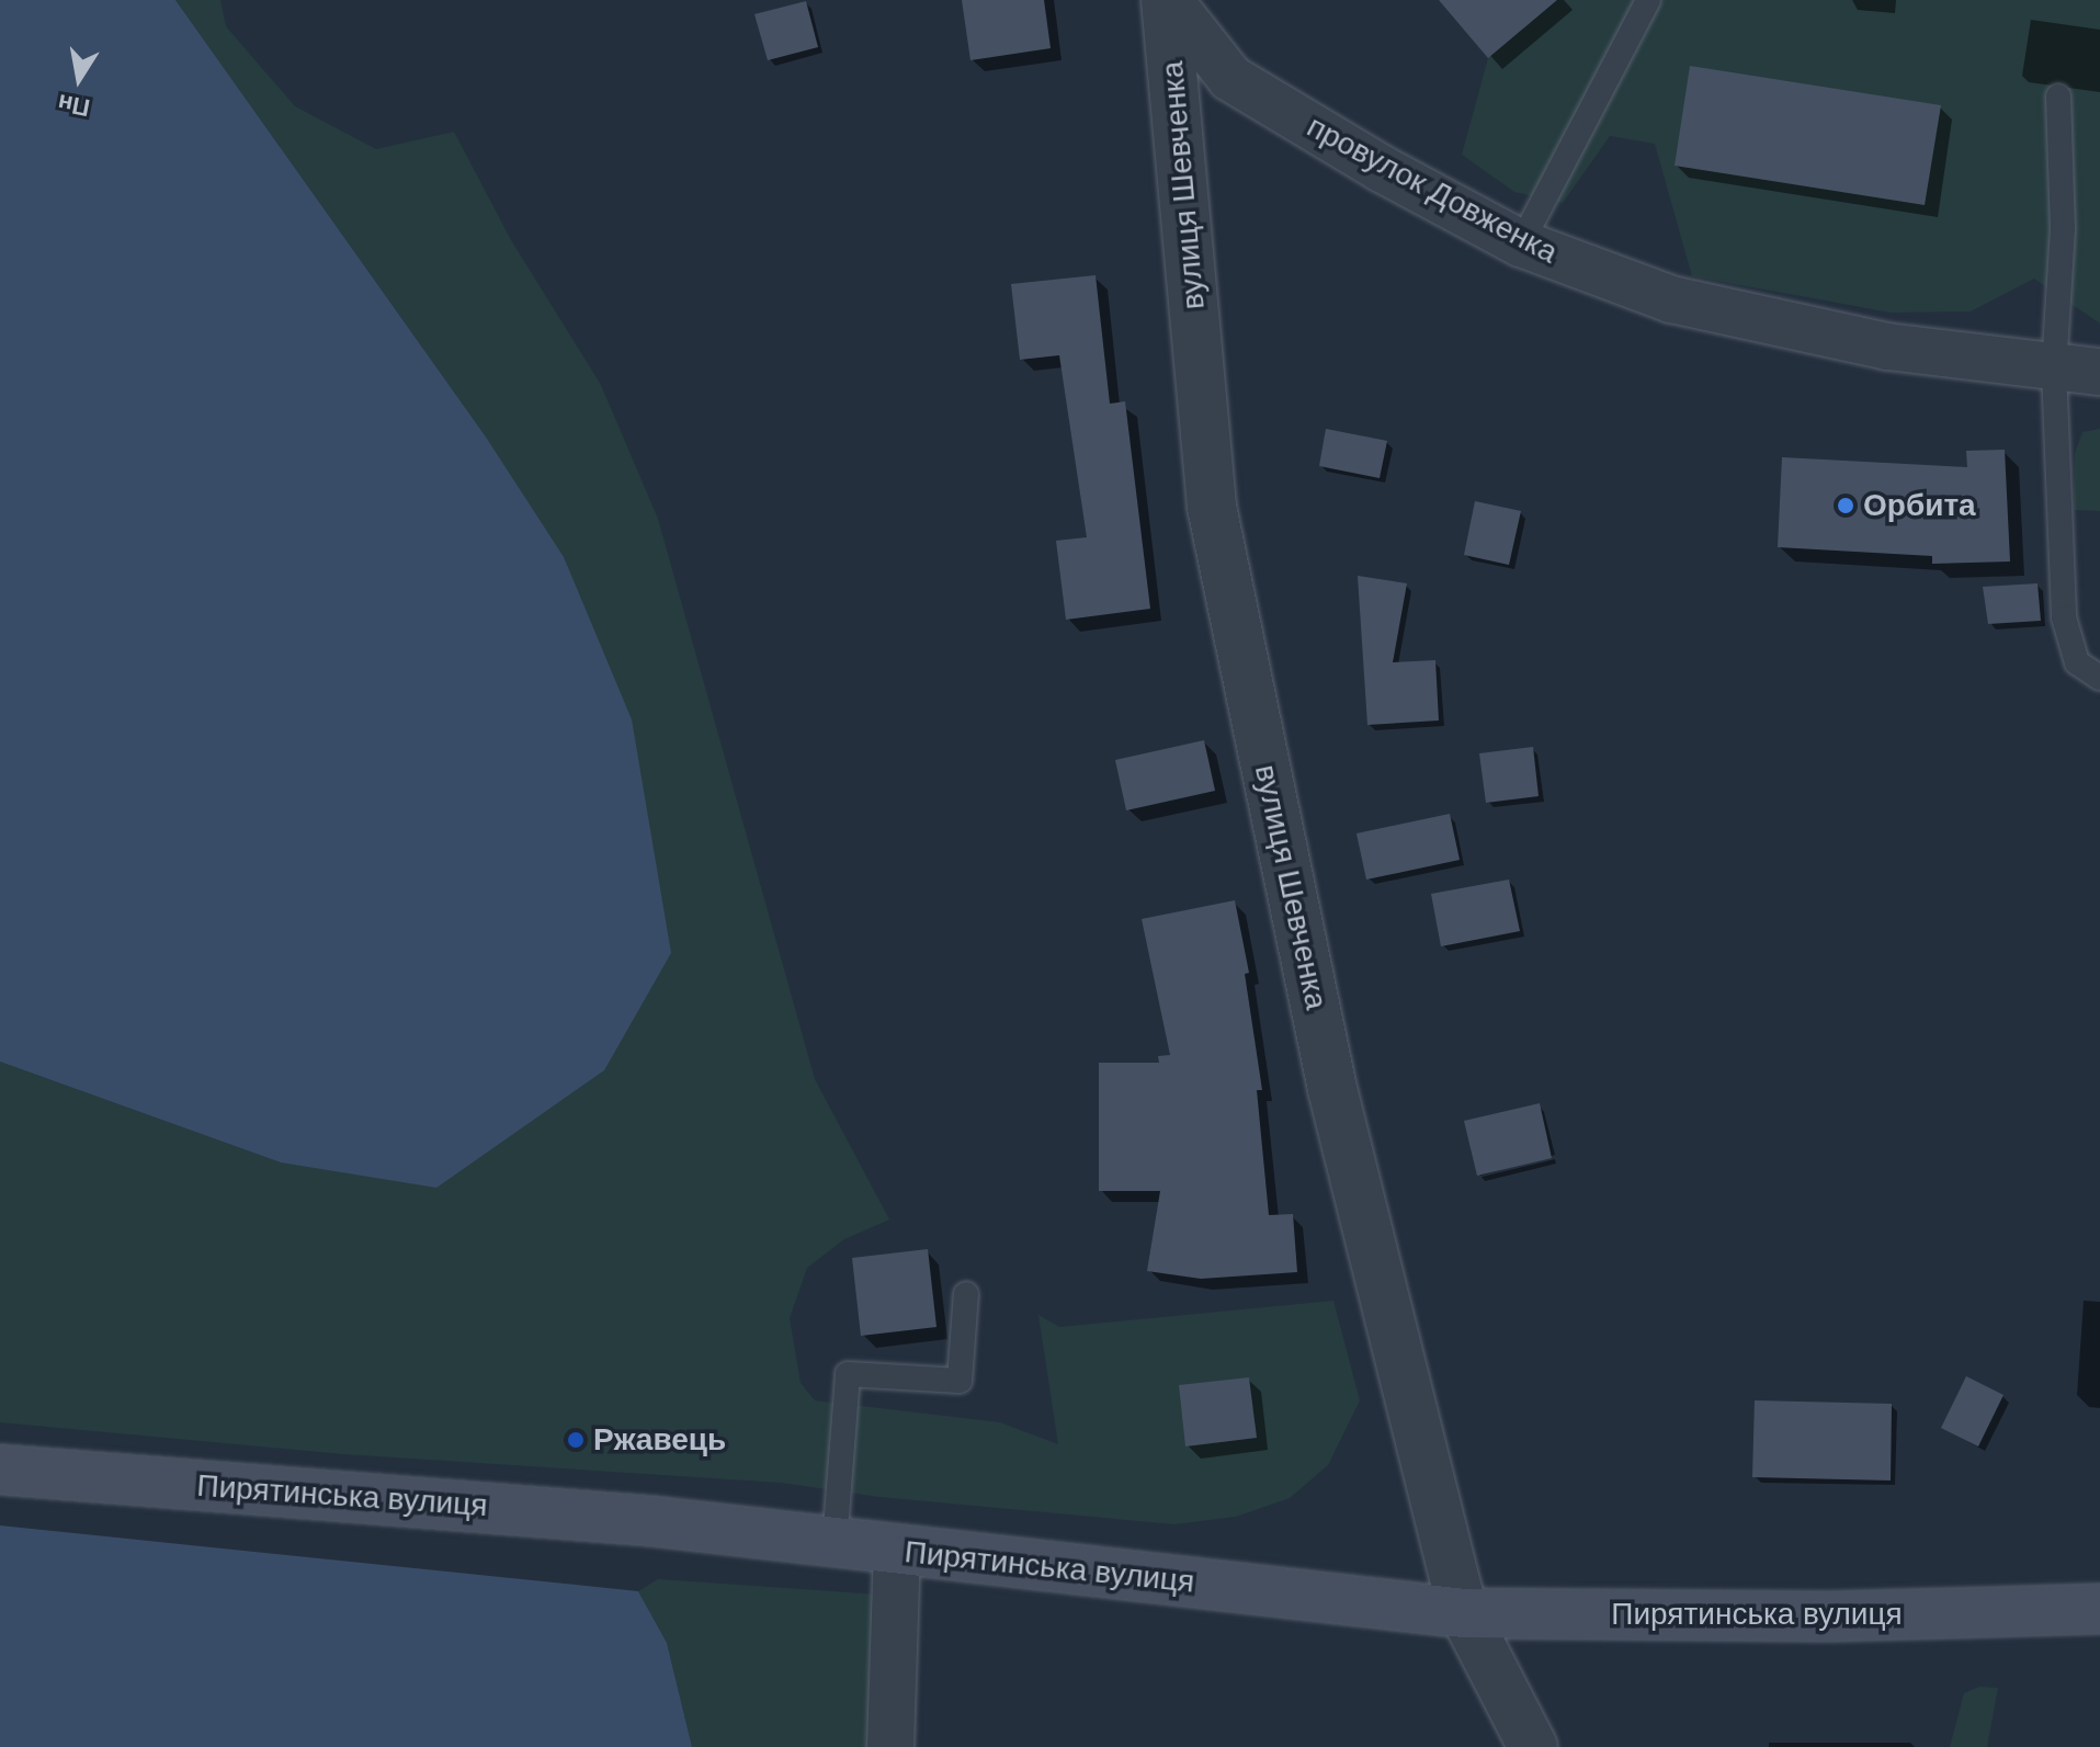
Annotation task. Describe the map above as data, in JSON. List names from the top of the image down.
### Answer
{
  "streets": {
    "main road": ["Пирятинська вулиця"],
    "street": ["вулиця Шевченка", "провулок Довженка"]
  },
  "crossings": [
    ["вулиця Шевченка", "провулок Довженка"],
    ["вулиця Шевченка", "Пирятинська вулиця"]
  ],
  "places": ["Орбита", "Ржавець"],
  "north": "bottom"
}
